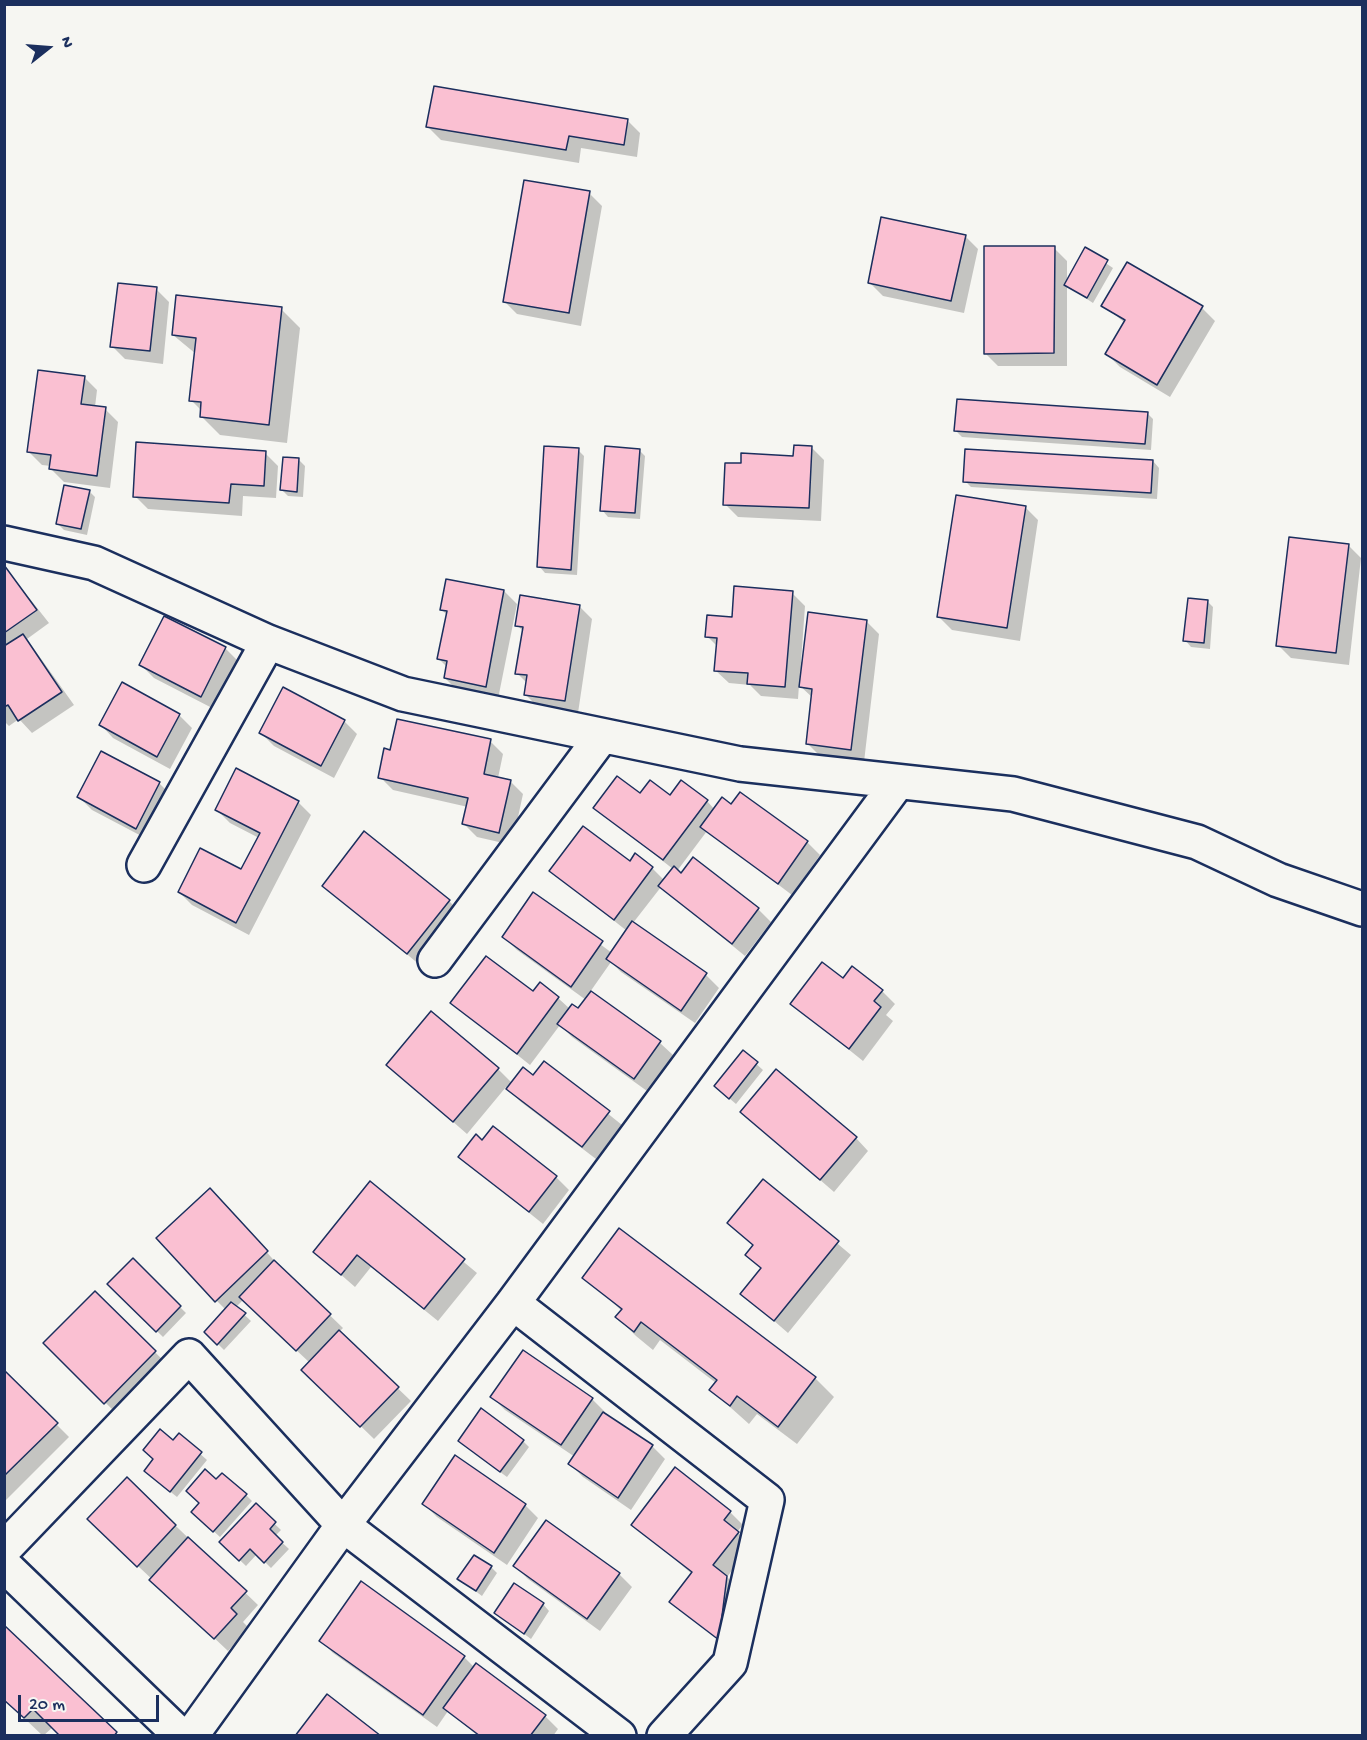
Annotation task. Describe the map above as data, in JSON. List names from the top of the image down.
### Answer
{
  "scale_bar": "20 m",
  "north": "right"
}
